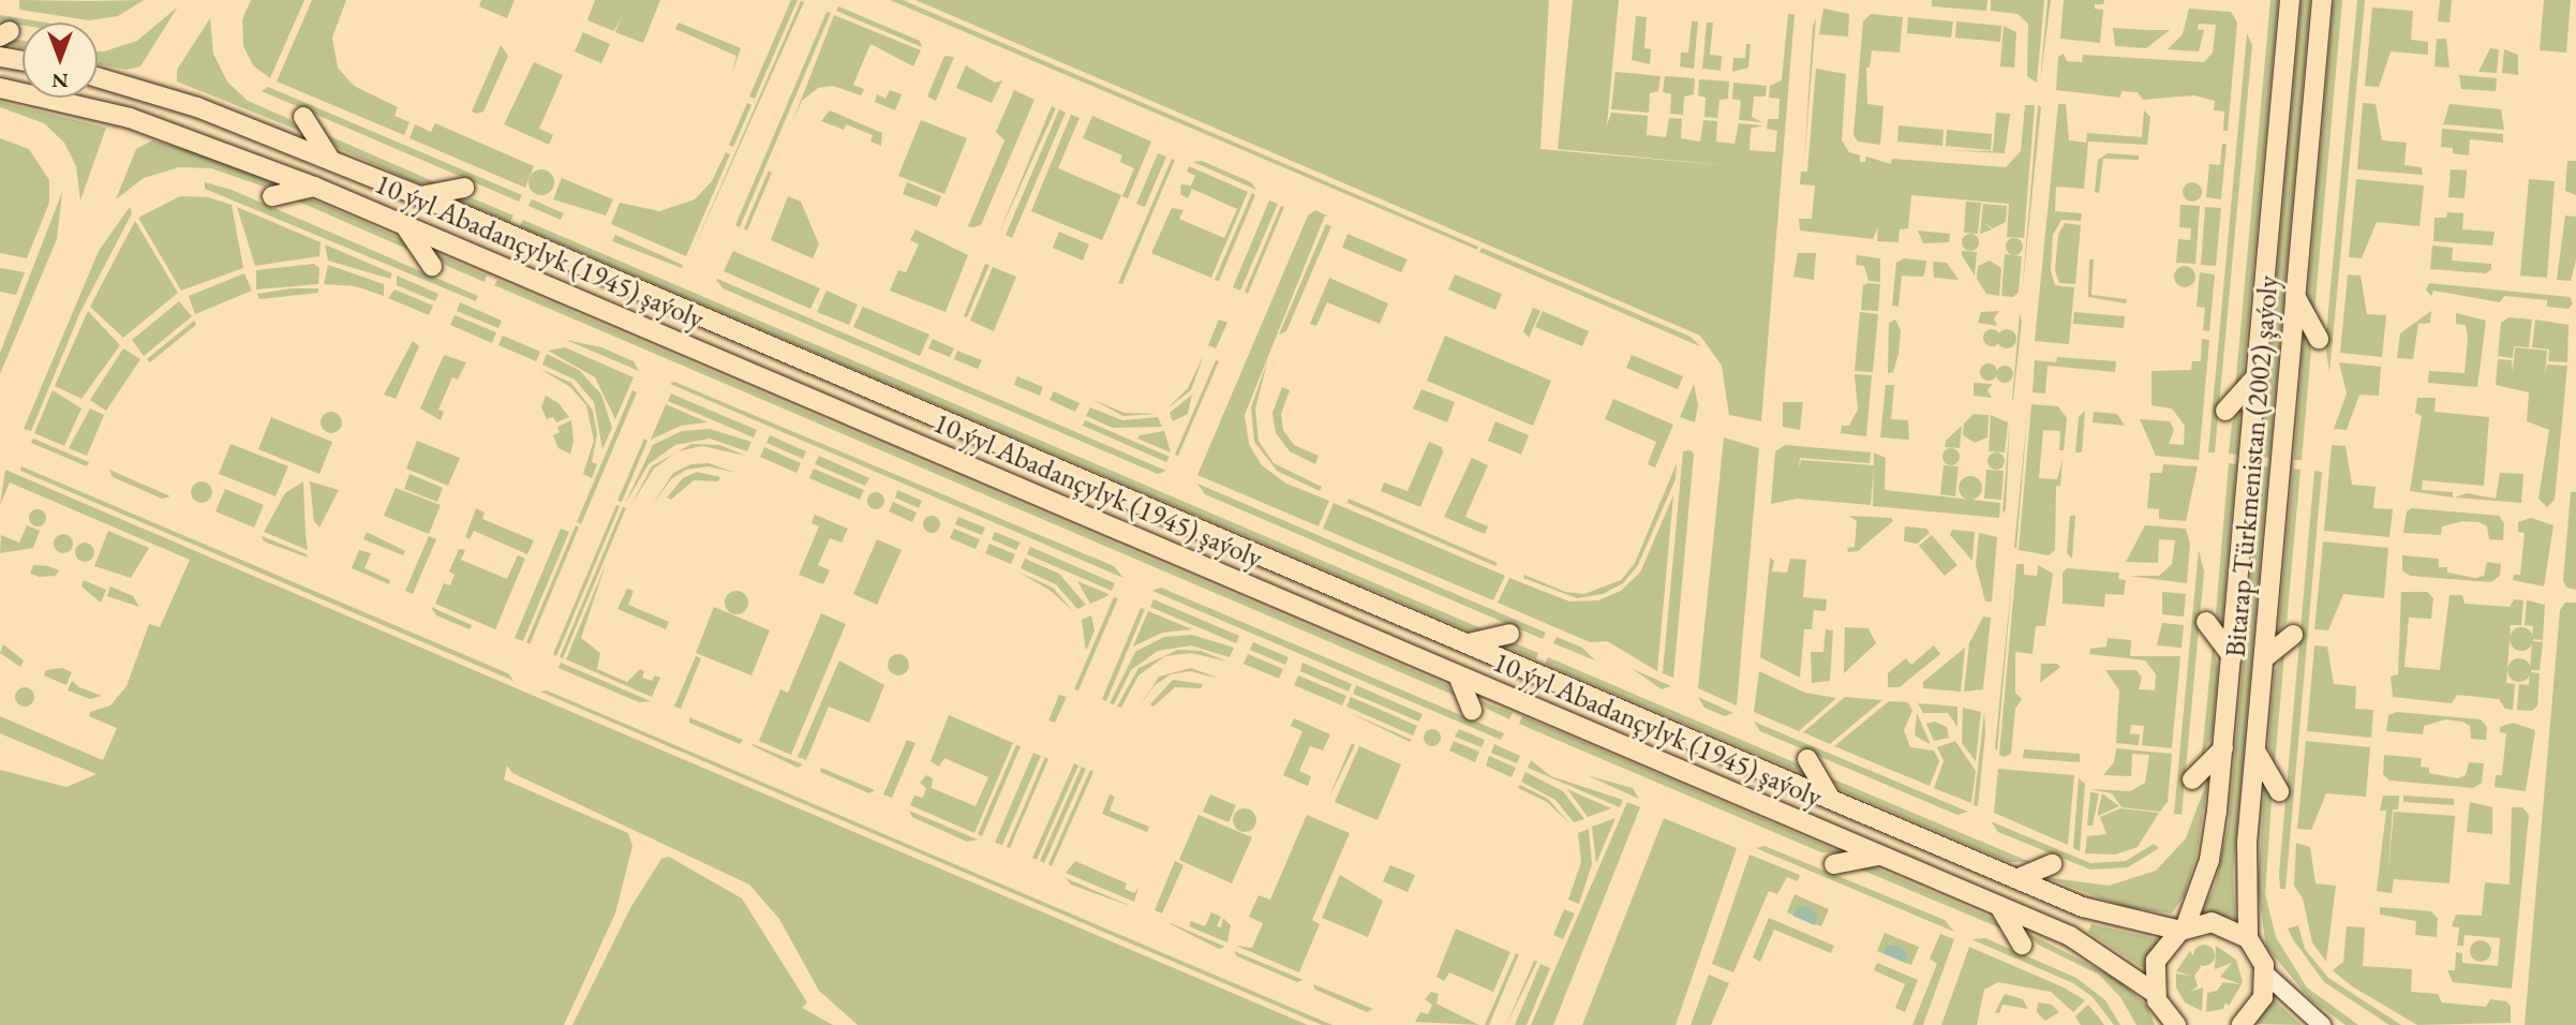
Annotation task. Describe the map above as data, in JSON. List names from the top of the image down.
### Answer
{
  "streets": {
    "main road": ["10 ýyl Abadançylyk (1945) şaýoly", "Bitarap Türkmenistan (2002) şaýoly"]
  },
  "crossings": [
    ["10 ýyl Abadançylyk (1945) şaýoly", "Bitarap Türkmenistan (2002) şaýoly"]
  ],
  "north": "bottom"
}
